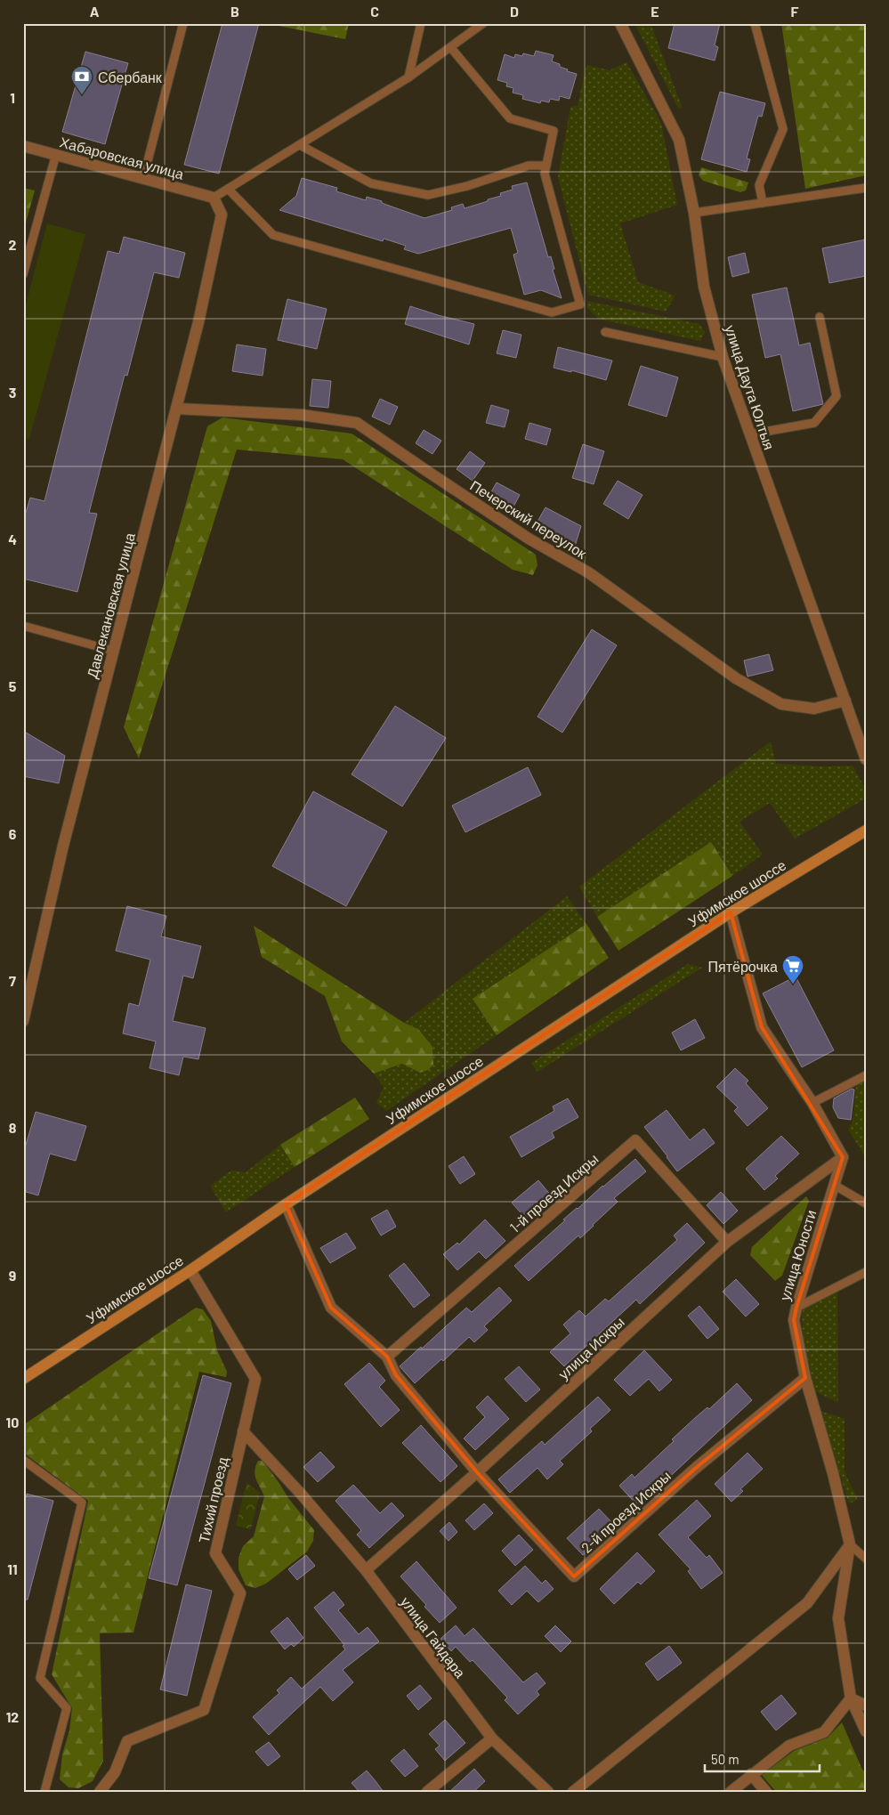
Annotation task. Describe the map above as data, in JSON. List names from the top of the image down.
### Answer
{
  "streets": {
    "main road": ["Уфимское шоссе"],
    "street": [
      "Хабаровская улица",
      "улица Даута Юлтыя",
      "Печерский переулок",
      "Давлекановская улица",
      "1-й проезд Искры",
      "улица Юности",
      "улица Искры",
      "Тихий проезд",
      "2-й проезд Искры",
      "улица Гайдара"
    ]
  },
  "crossings": [
    ["Хабаровская улица", "Давлекановская улица"],
    ["улица Даута Юлтыя", "Печерский переулок"],
    ["Печерский переулок", "Давлекановская улица"],
    ["Уфимское шоссе", "Тихий проезд"],
    ["1-й проезд Искры", "улица Искры"],
    ["улица Юности", "улица Искры"],
    ["улица Юности", "2-й проезд Искры"],
    ["улица Искры", "2-й проезд Искры"],
    ["улица Искры", "улица Гайдара"],
    ["Тихий проезд", "улица Гайдара"]
  ],
  "places": {
    "bank": ["Сбербанк"],
    "supermarket": ["Пятёрочка"]
  },
  "scale_bar": "50 m",
  "grid": {
    "columns": [
      "A",
      "B",
      "C",
      "D",
      "E",
      "F"
    ],
    "rows": [
      "1",
      "2",
      "3",
      "4",
      "5",
      "6",
      "7",
      "8",
      "9",
      "10",
      "11",
      "12"
    ]
  }
}
